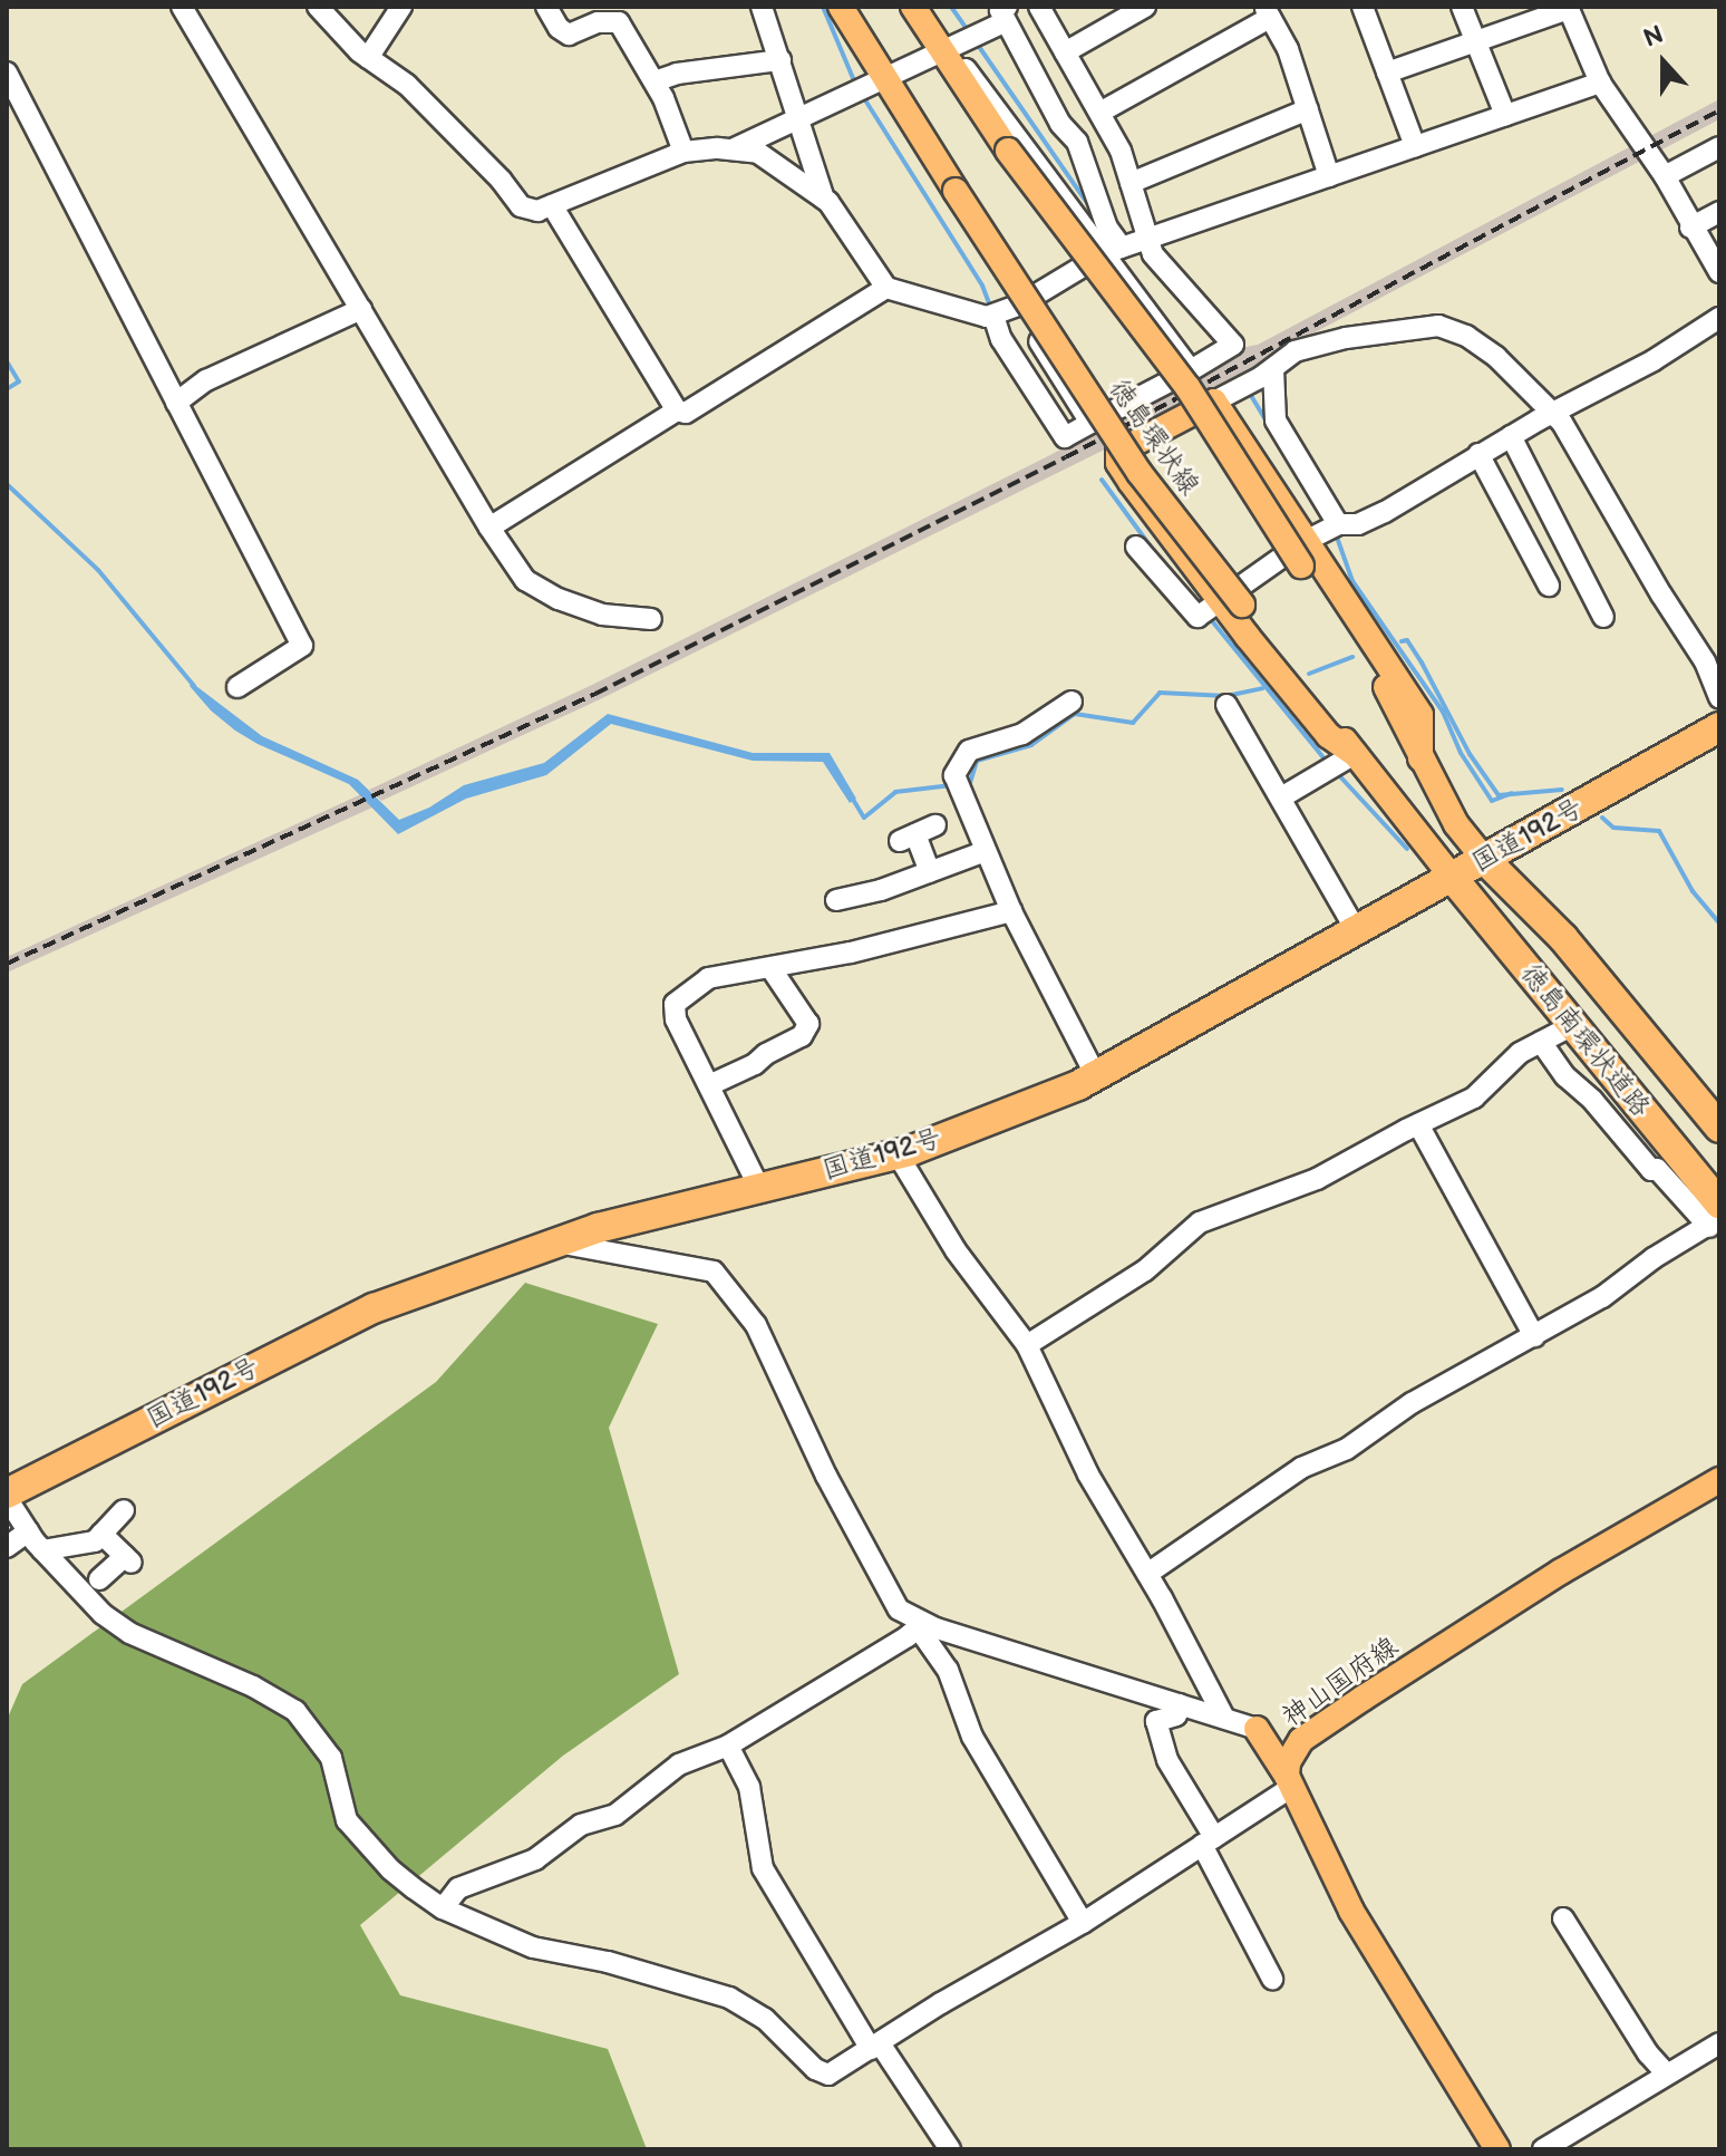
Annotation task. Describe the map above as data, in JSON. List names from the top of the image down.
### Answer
{
  "streets": {
    "highway": ["国道192号", "徳島南環状道路"],
    "main road": ["徳島環状線", "神山国府線"]
  },
  "crossings": [
    ["徳島環状線", "国道192号"],
    ["徳島環状線", "徳島南環状道路"],
    ["国道192号", "徳島南環状道路"]
  ],
  "north": "top"
}
